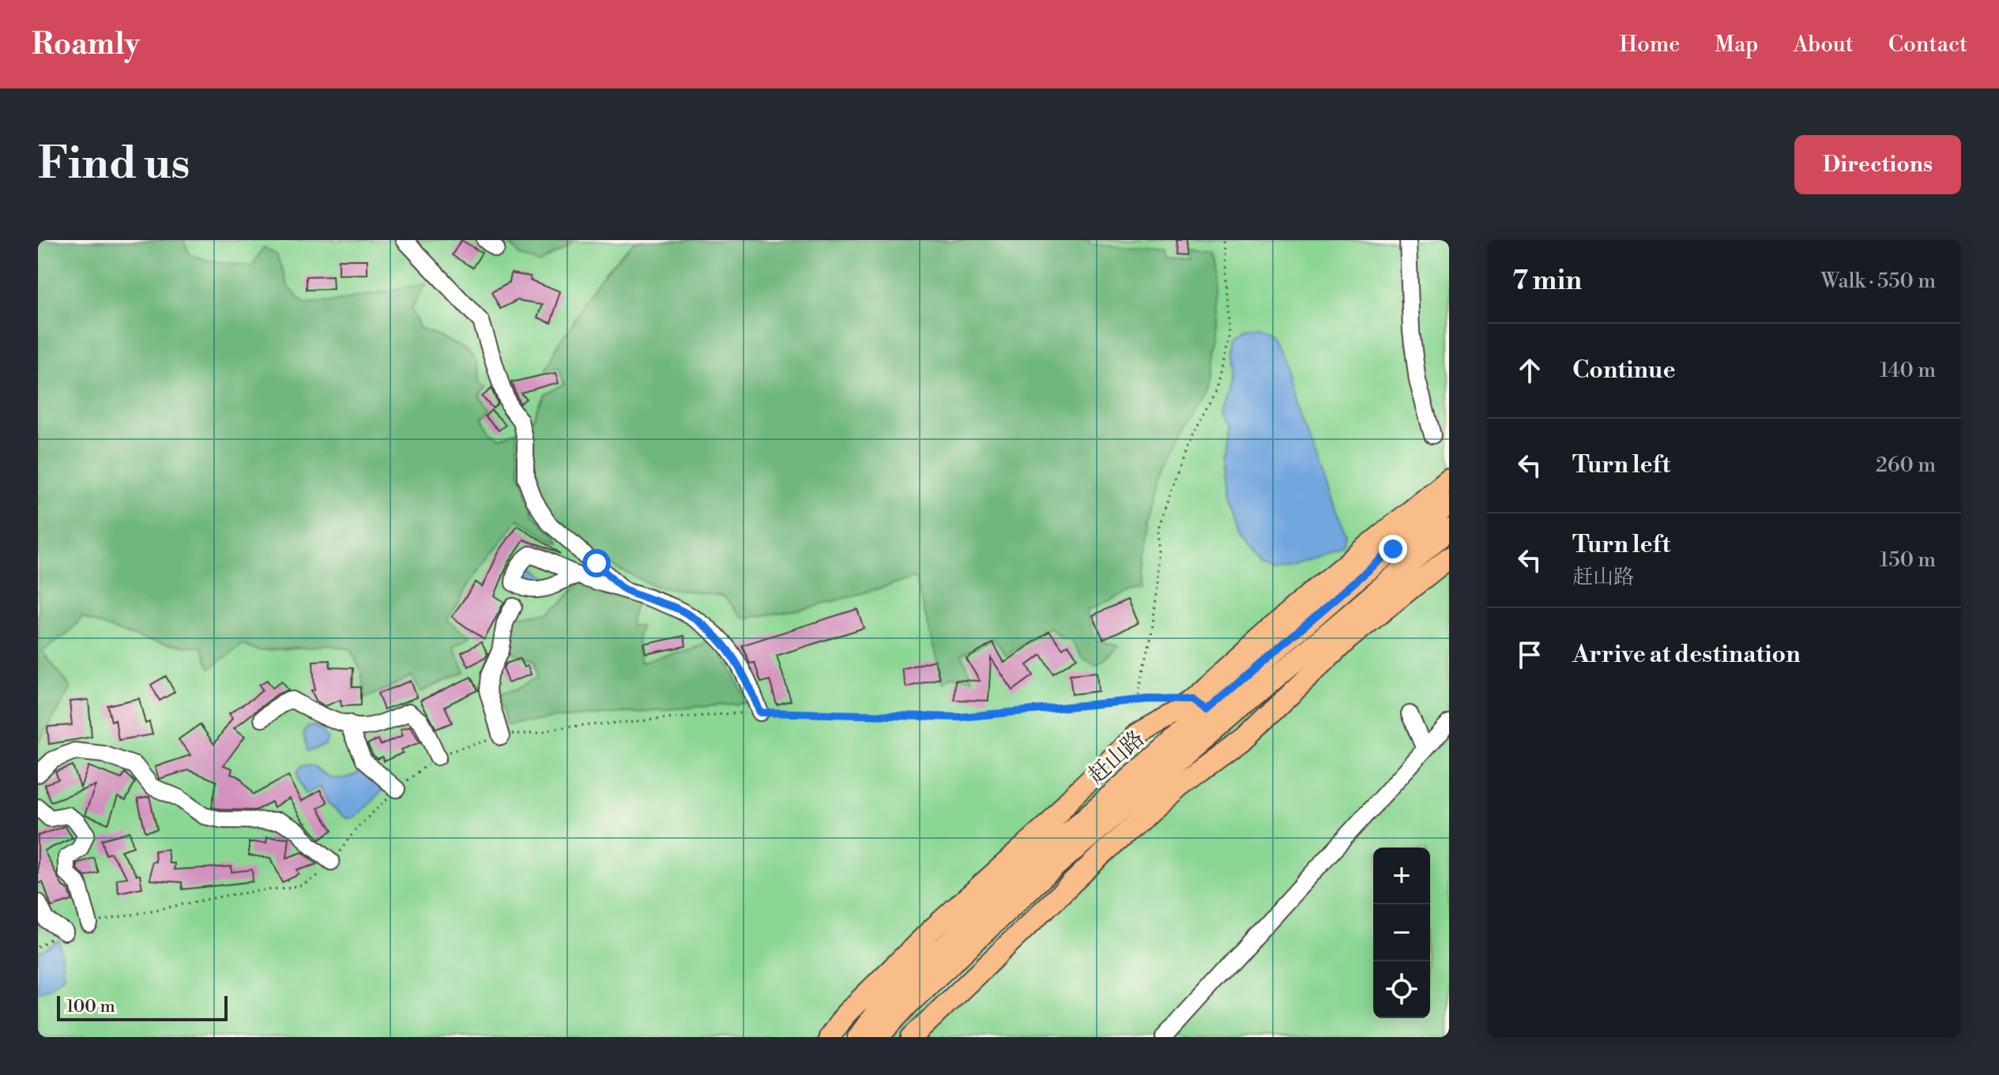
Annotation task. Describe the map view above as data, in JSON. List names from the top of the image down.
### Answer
{
  "streets": {
    "main road": ["赶山路"]
  },
  "scale_bar": "100 m",
  "page": {
    "header": "Roamly",
    "nav": [
      "Home",
      "Map",
      "About",
      "Contact"
    ],
    "buttons": "Directions",
    "title": "Find us",
    "heading": ["7 min", "Walk · 550 m"],
    "list": [
      ["Continue", "140 m"],
      ["Turn left", "260 m"],
      ["Turn left", "赶山路", "150 m"],
      "Arrive at destination"
    ],
    "map_buttons": ["+", "−"],
    "scale": "100 m"
  }
}
